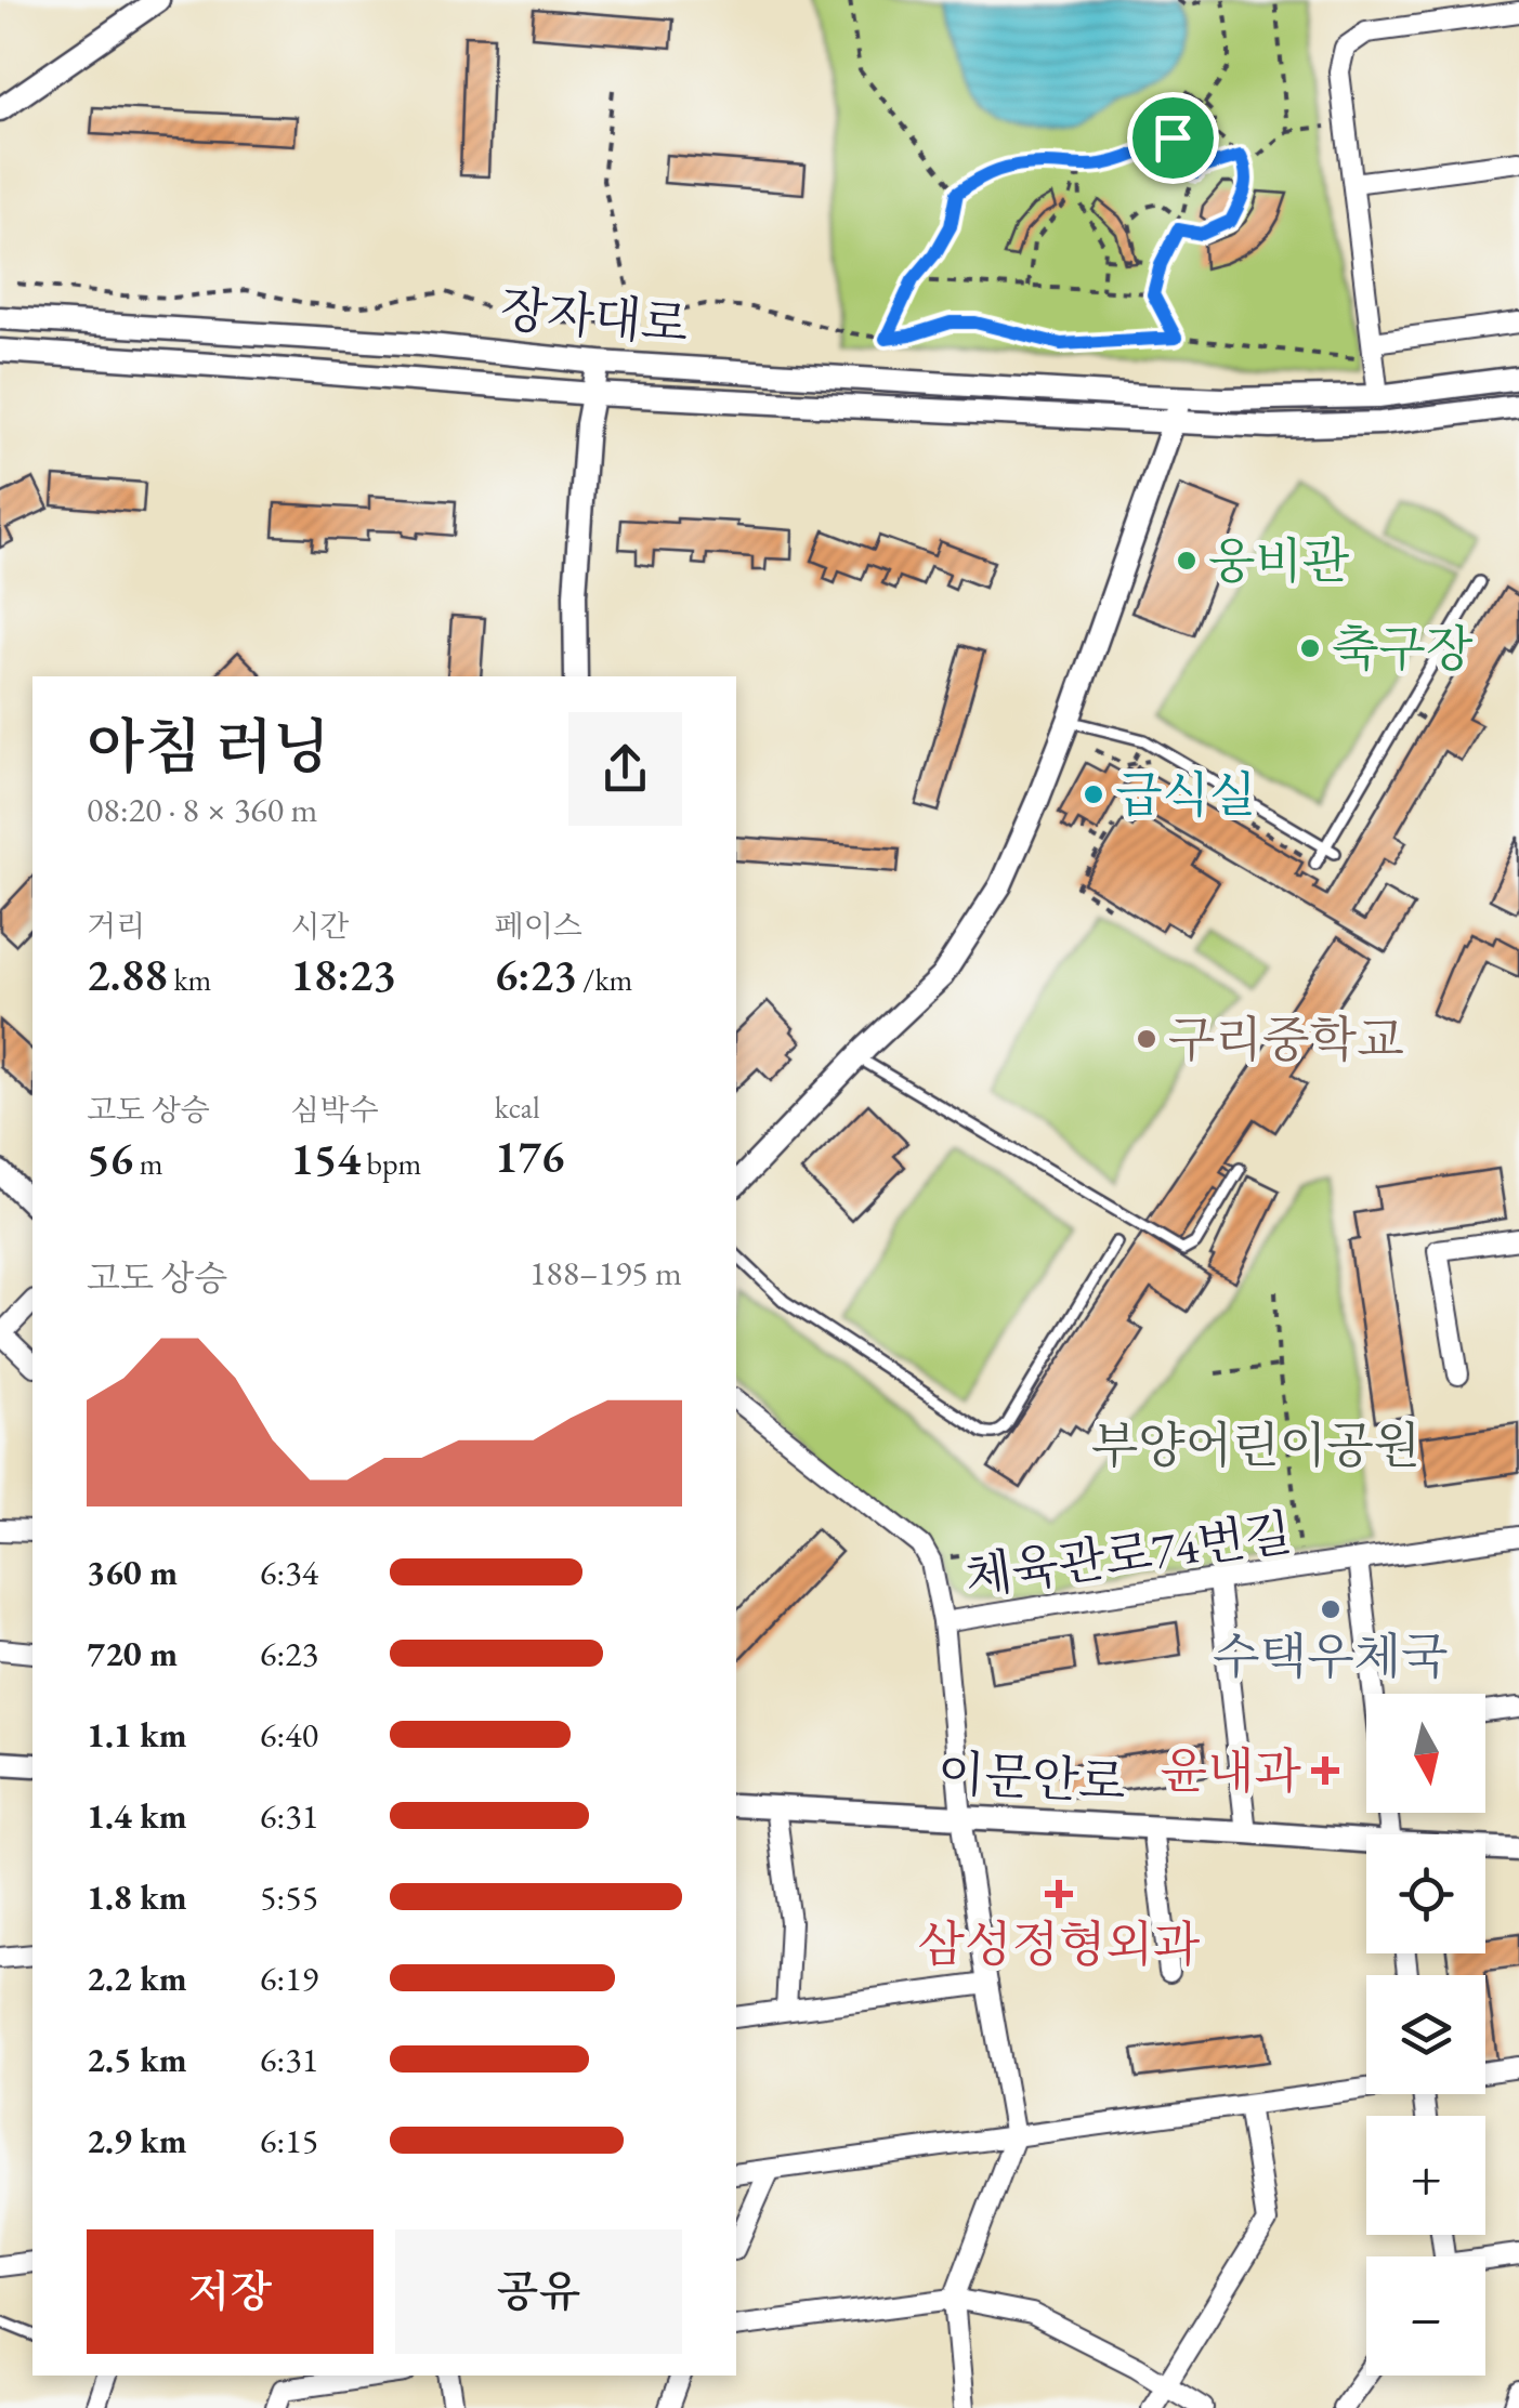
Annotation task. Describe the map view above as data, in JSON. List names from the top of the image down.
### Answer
{
  "streets": {
    "street": ["장자대로", "체육관로74번길", "이문안로"]
  },
  "crossings": [
    ["체육관로74번길", "이문안로"]
  ],
  "parks": ["부양어린이공원"],
  "places": {
    "other": [
      "웅비관",
      "축구장",
      "급식실",
      "구리중학교",
      "수택우체국"
    ],
    "health": ["윤내과", "삼성정형외과"]
  },
  "north": "bottom",
  "page": {
    "heading": ["아침 러닝", "08:20 · 8 × 360 m"],
    "stats": [
      ["거리", "2.88 km"],
      ["시간", "18:23"],
      ["페이스", "6:23 /km"],
      ["고도 상승", "56 m"],
      ["심박수", "154 bpm"],
      ["kcal", "176"]
    ],
    "chart": ["고도 상승", "188–195 m"],
    "list": [
      {
        "name": "360 m",
        "note": "6:34"
      },
      {
        "name": "720 m",
        "note": "6:23"
      },
      {
        "name": "1.1 km",
        "note": "6:40"
      },
      {
        "name": "1.4 km",
        "note": "6:31"
      },
      {
        "name": "1.8 km",
        "note": "5:55"
      },
      {
        "name": "2.2 km",
        "note": "6:19"
      },
      {
        "name": "2.5 km",
        "note": "6:31"
      },
      {
        "name": "2.9 km",
        "note": "6:15"
      }
    ],
    "map_buttons": ["+", "−"],
    "buttons": ["저장", "공유"]
  }
}
